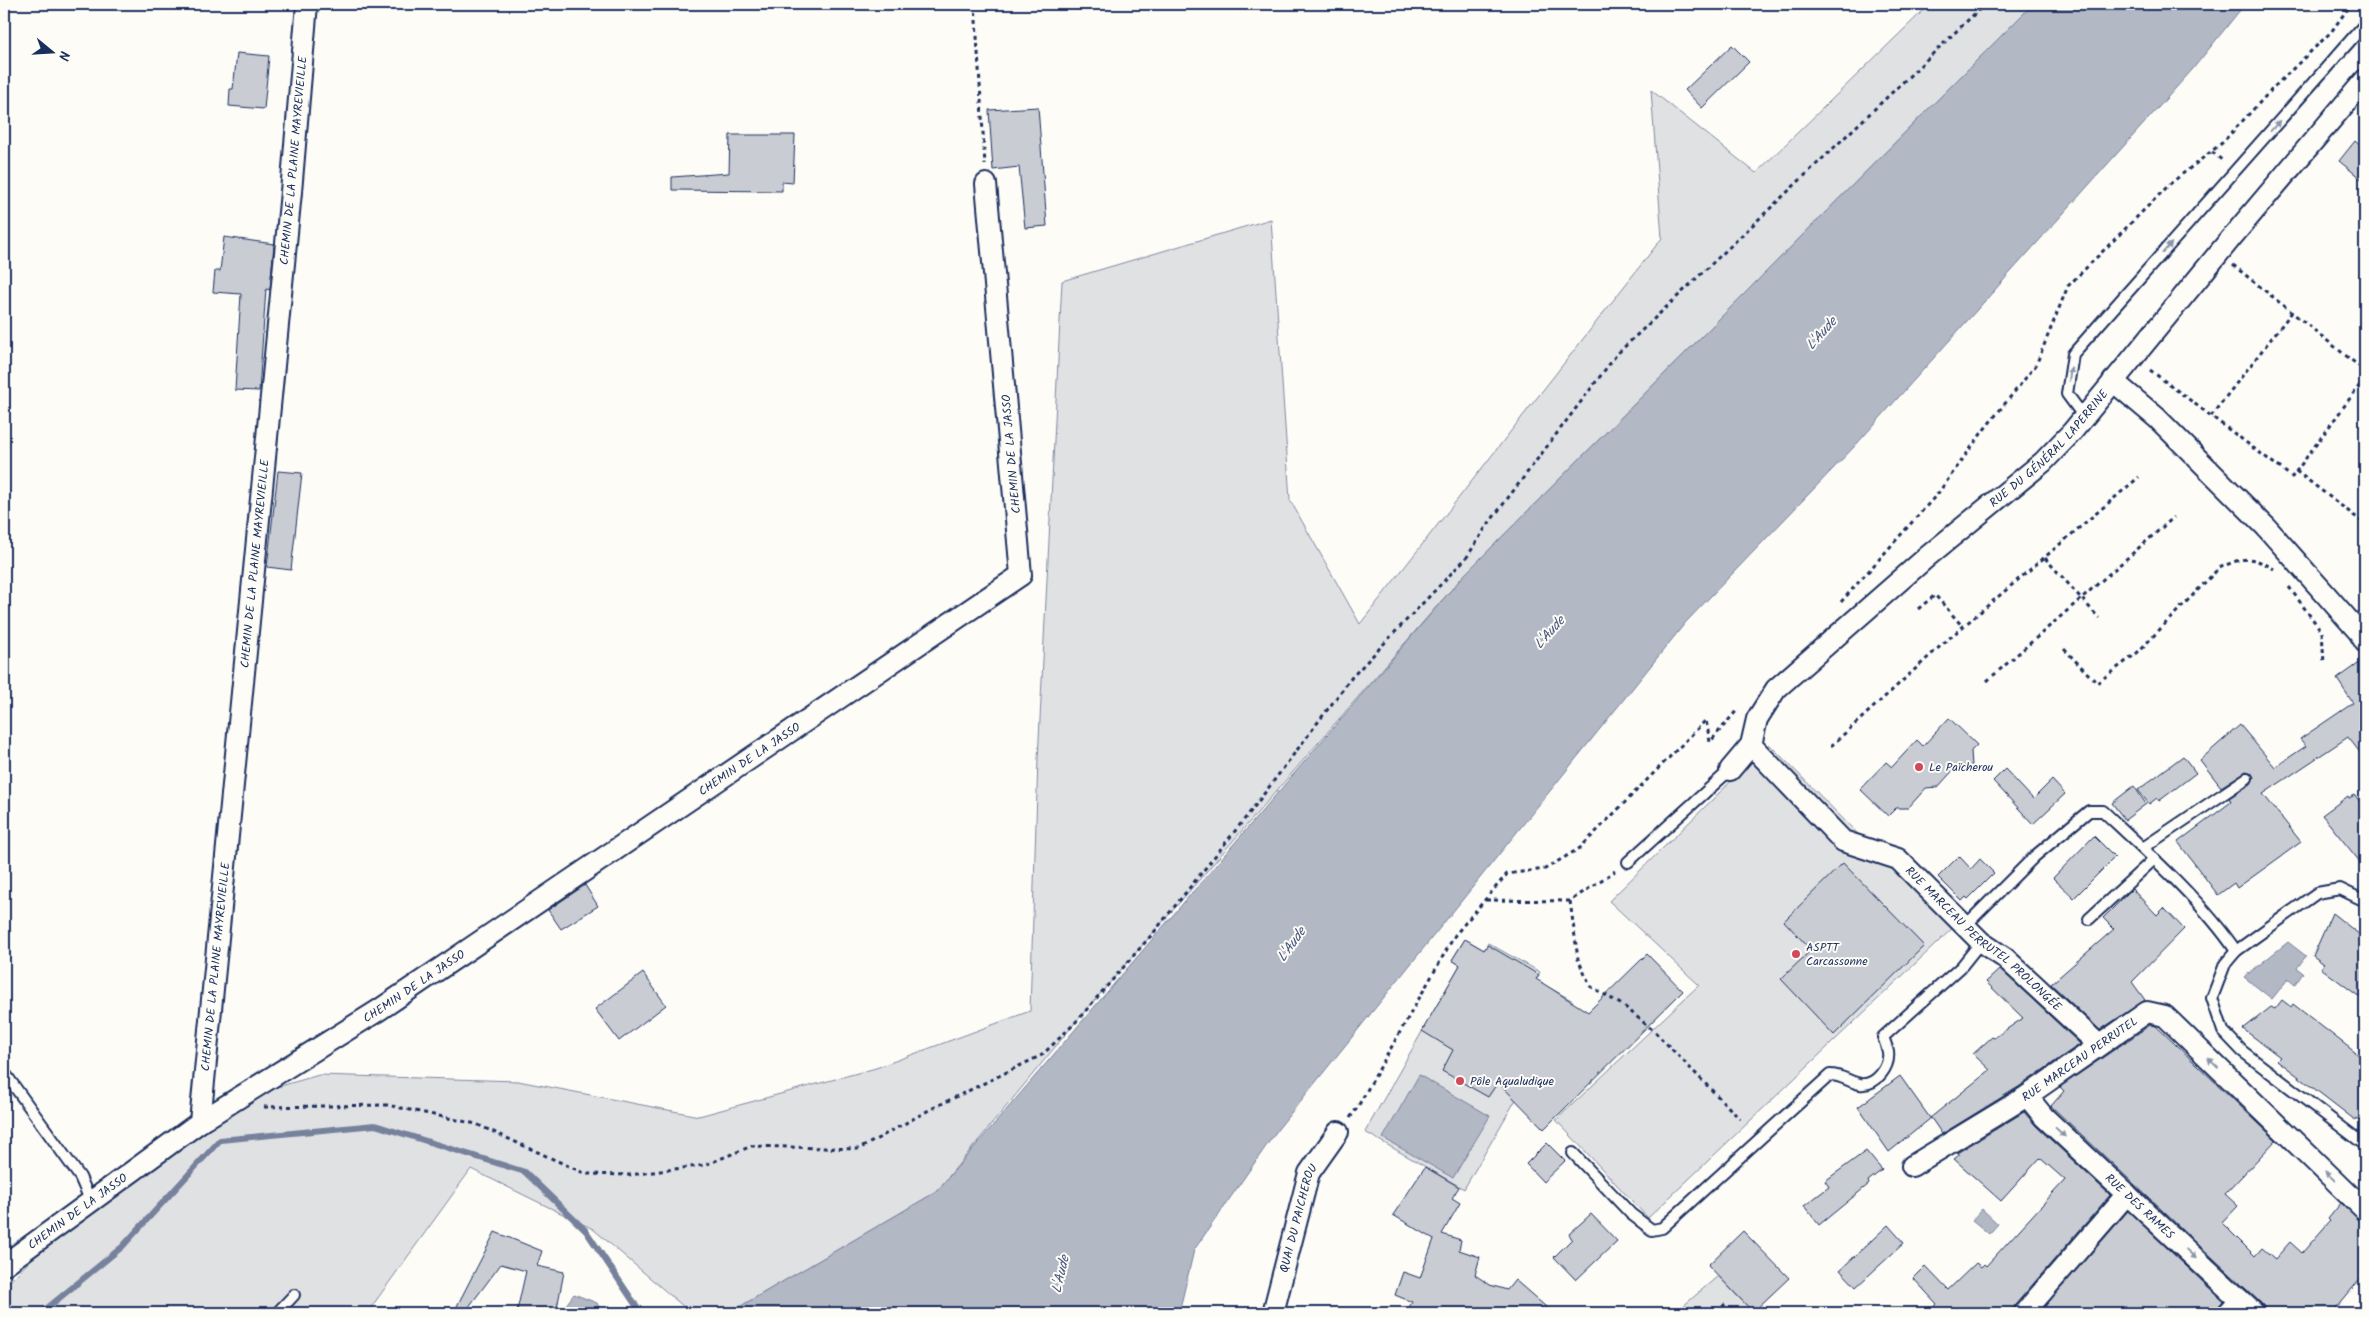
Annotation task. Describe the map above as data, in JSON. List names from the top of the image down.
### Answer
{
  "streets": {
    "street": [
      "CHEMIN DE LA PLAINE MAYREVIEILLE",
      "RUE DU GÉNÉRAL LAPERRINE",
      "CHEMIN DE LA JASSO",
      "RUE MARCEAU PERRUTEL PROLONGÉE",
      "RUE MARCEAU PERRUTEL",
      "RUE DES RAMES",
      "QUAI DU PAICHEROU"
    ]
  },
  "crossings": [
    ["CHEMIN DE LA PLAINE MAYREVIEILLE", "CHEMIN DE LA JASSO"],
    ["RUE DU GÉNÉRAL LAPERRINE", "RUE MARCEAU PERRUTEL PROLONGÉE"],
    ["RUE MARCEAU PERRUTEL PROLONGÉE", "RUE MARCEAU PERRUTEL"],
    ["RUE MARCEAU PERRUTEL", "RUE DES RAMES"]
  ],
  "one_way": ["RUE MARCEAU PERRUTEL", "RUE DES RAMES"],
  "water": ["L'Aude"],
  "places": ["Le Païcherou", "ASPTT Carcassonne", "Pôle Aqualudique"],
  "north": "right"
}
